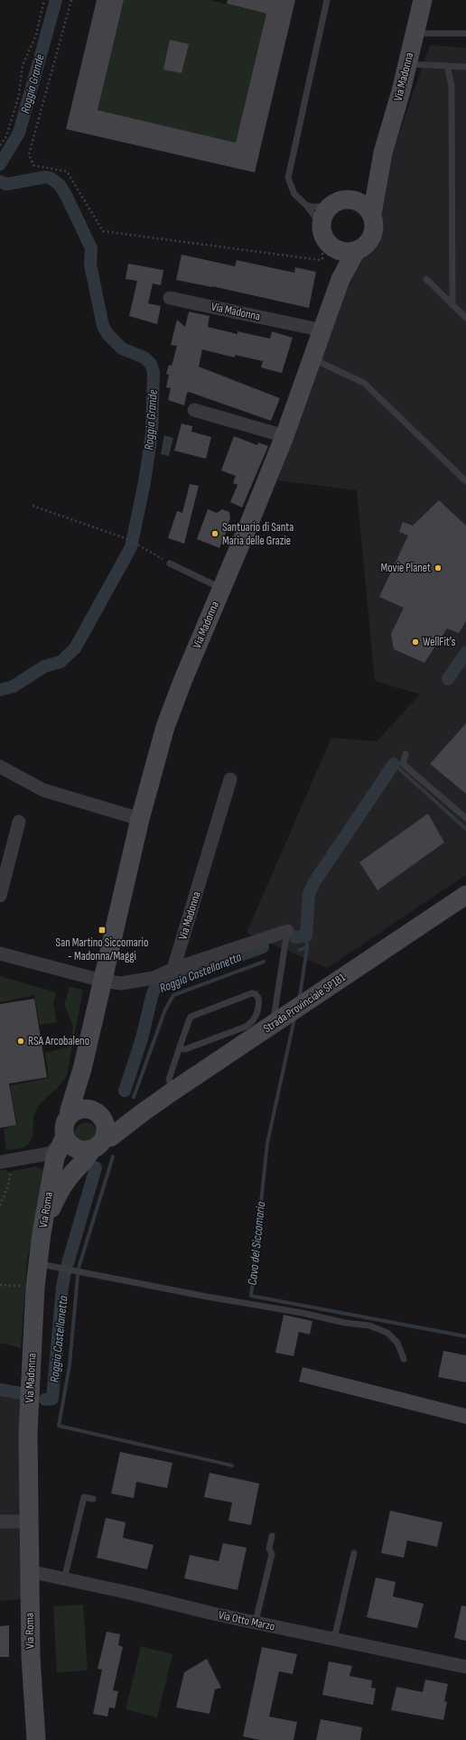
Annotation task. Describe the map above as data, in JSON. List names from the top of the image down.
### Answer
{
  "streets": {
    "street": [
      "Via Madonna",
      "Strada Provinciale SP181",
      "Via Roma",
      "Via Otto Marzo"
    ]
  },
  "crossings": [
    ["Via Madonna", "Strada Provinciale SP181"],
    ["Via Madonna", "Via Roma"],
    ["Strada Provinciale SP181", "Via Roma"],
    ["Via Roma", "Via Otto Marzo"]
  ],
  "water": ["Roggia Grande", "Roggia Castellanetta", "Cavo del Siccomario"],
  "places": {
    "other": [
      "Santuario di Santa Maria delle Grazie",
      "Movie Planet",
      "WellFit's",
      "RSA Arcobaleno"
    ],
    "transit": ["San Martino Siccomario - Madonna/Maggi"]
  }
}
